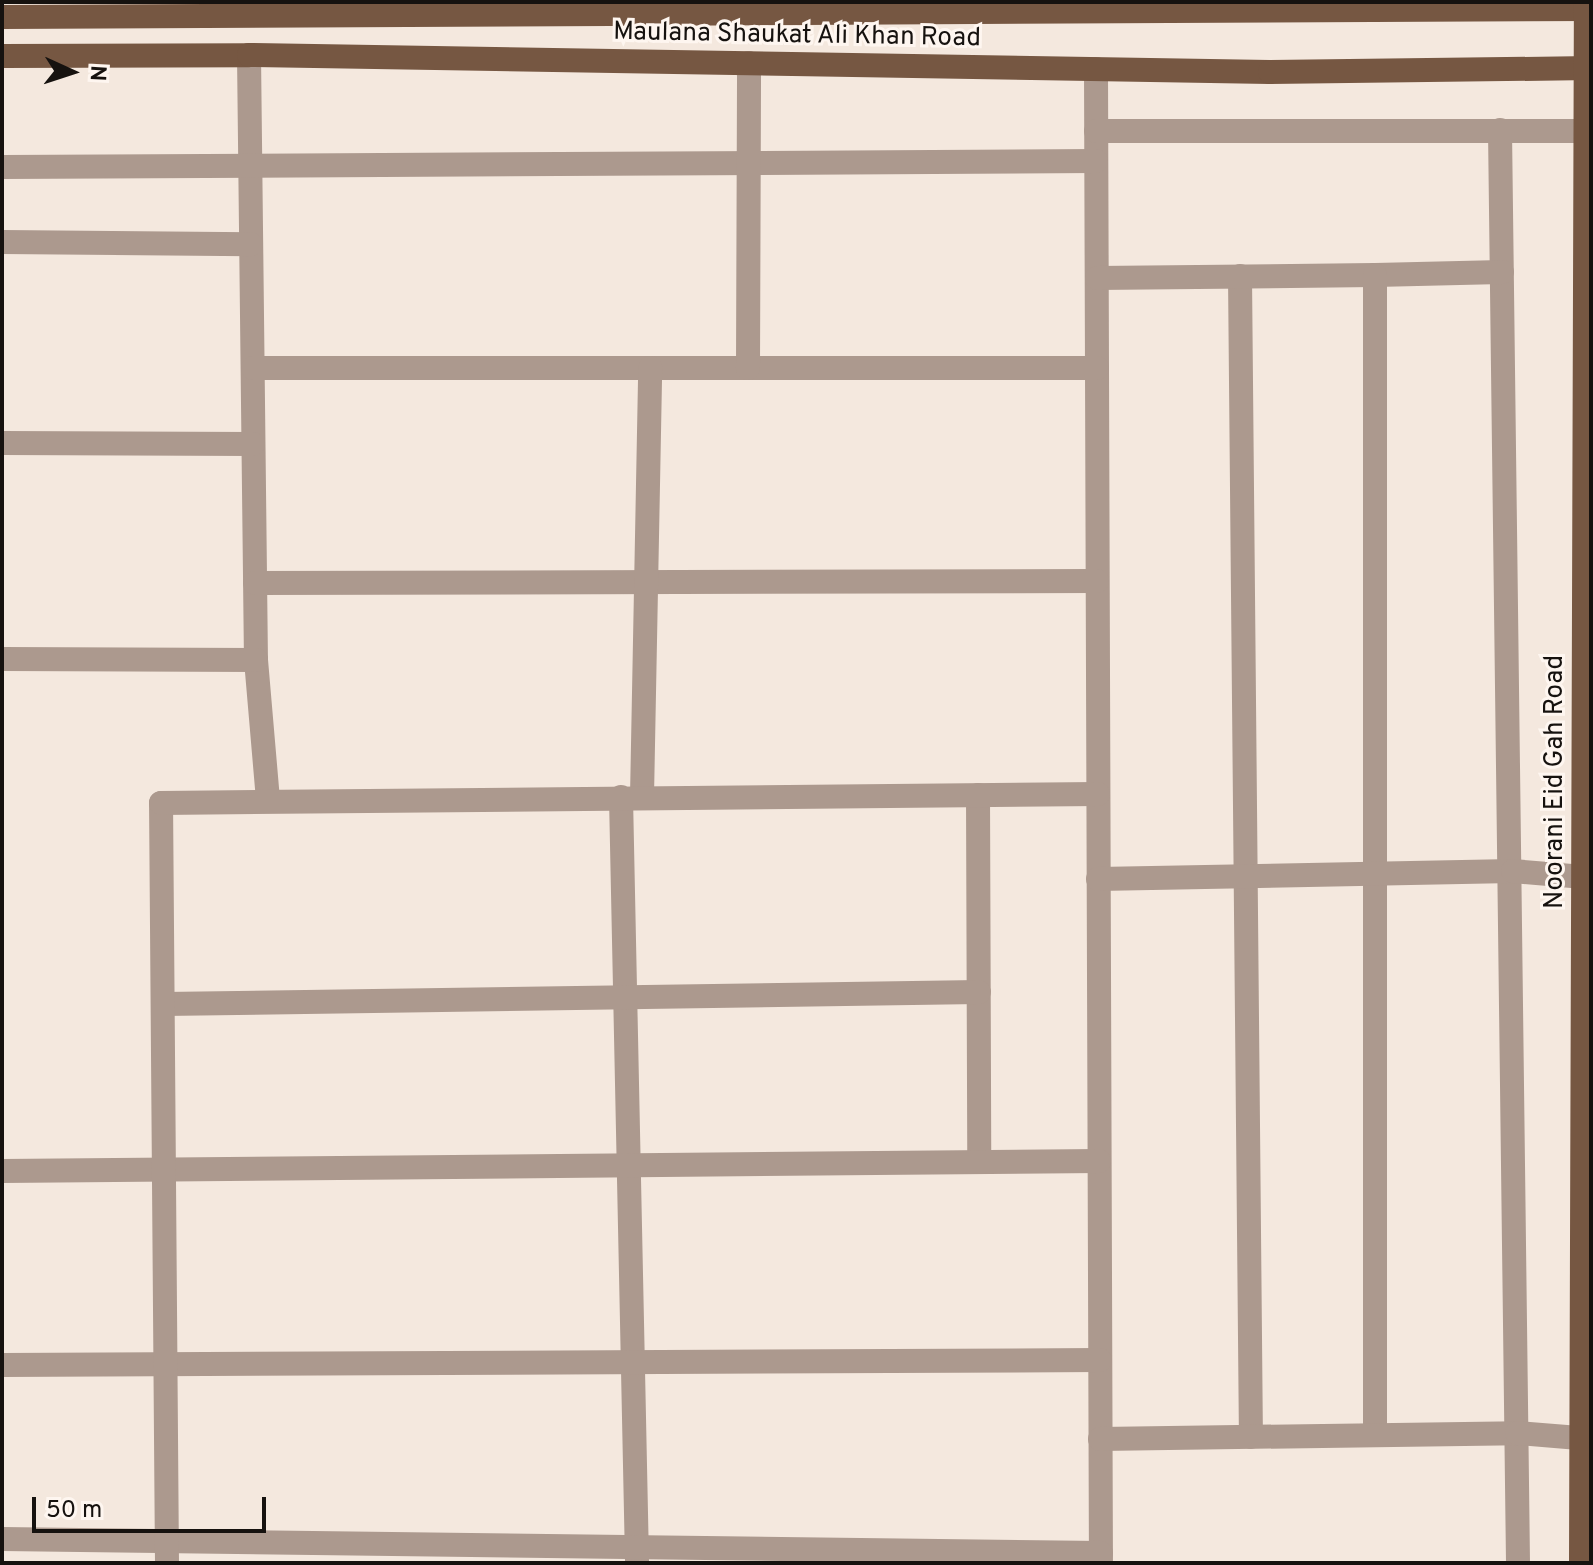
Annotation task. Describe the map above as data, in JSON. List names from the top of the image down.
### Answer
{
  "streets": {
    "main road": ["Maulana Shaukat Ali Khan Road", "Noorani Eid Gah Road"]
  },
  "crossings": [
    ["Maulana Shaukat Ali Khan Road", "Noorani Eid Gah Road"]
  ],
  "scale_bar": "50 m",
  "north": "right"
}
